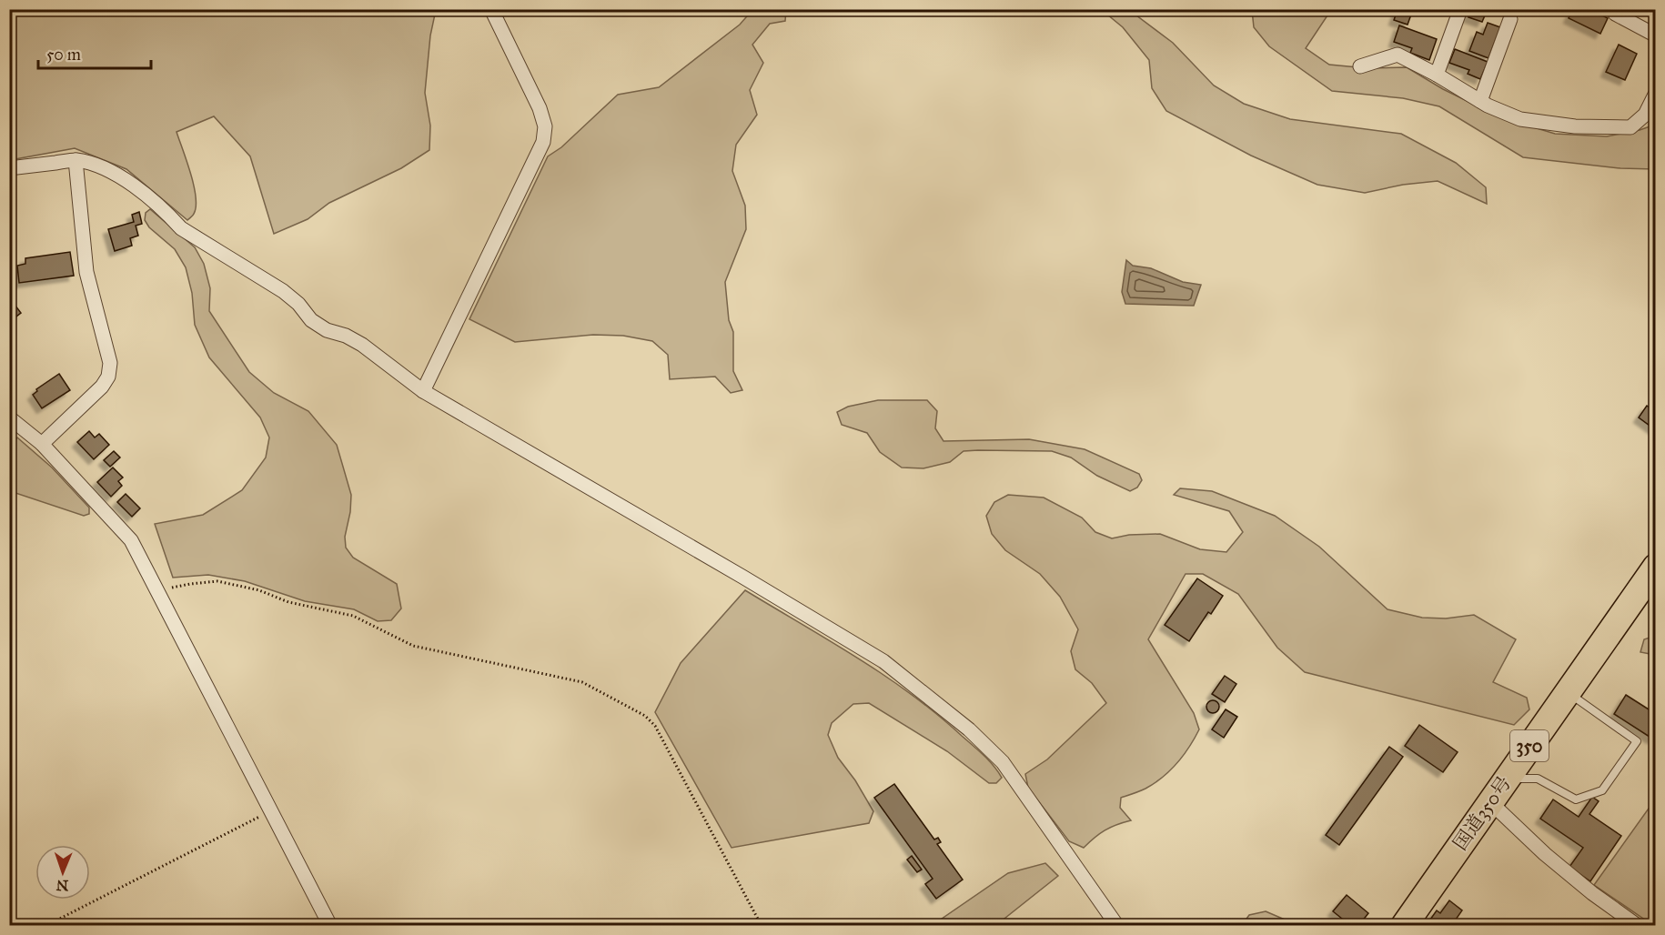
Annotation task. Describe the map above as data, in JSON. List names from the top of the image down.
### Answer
{
  "streets": {
    "highway": ["350", "国道350号"]
  },
  "scale_bar": "50 m",
  "north": "bottom"
}
